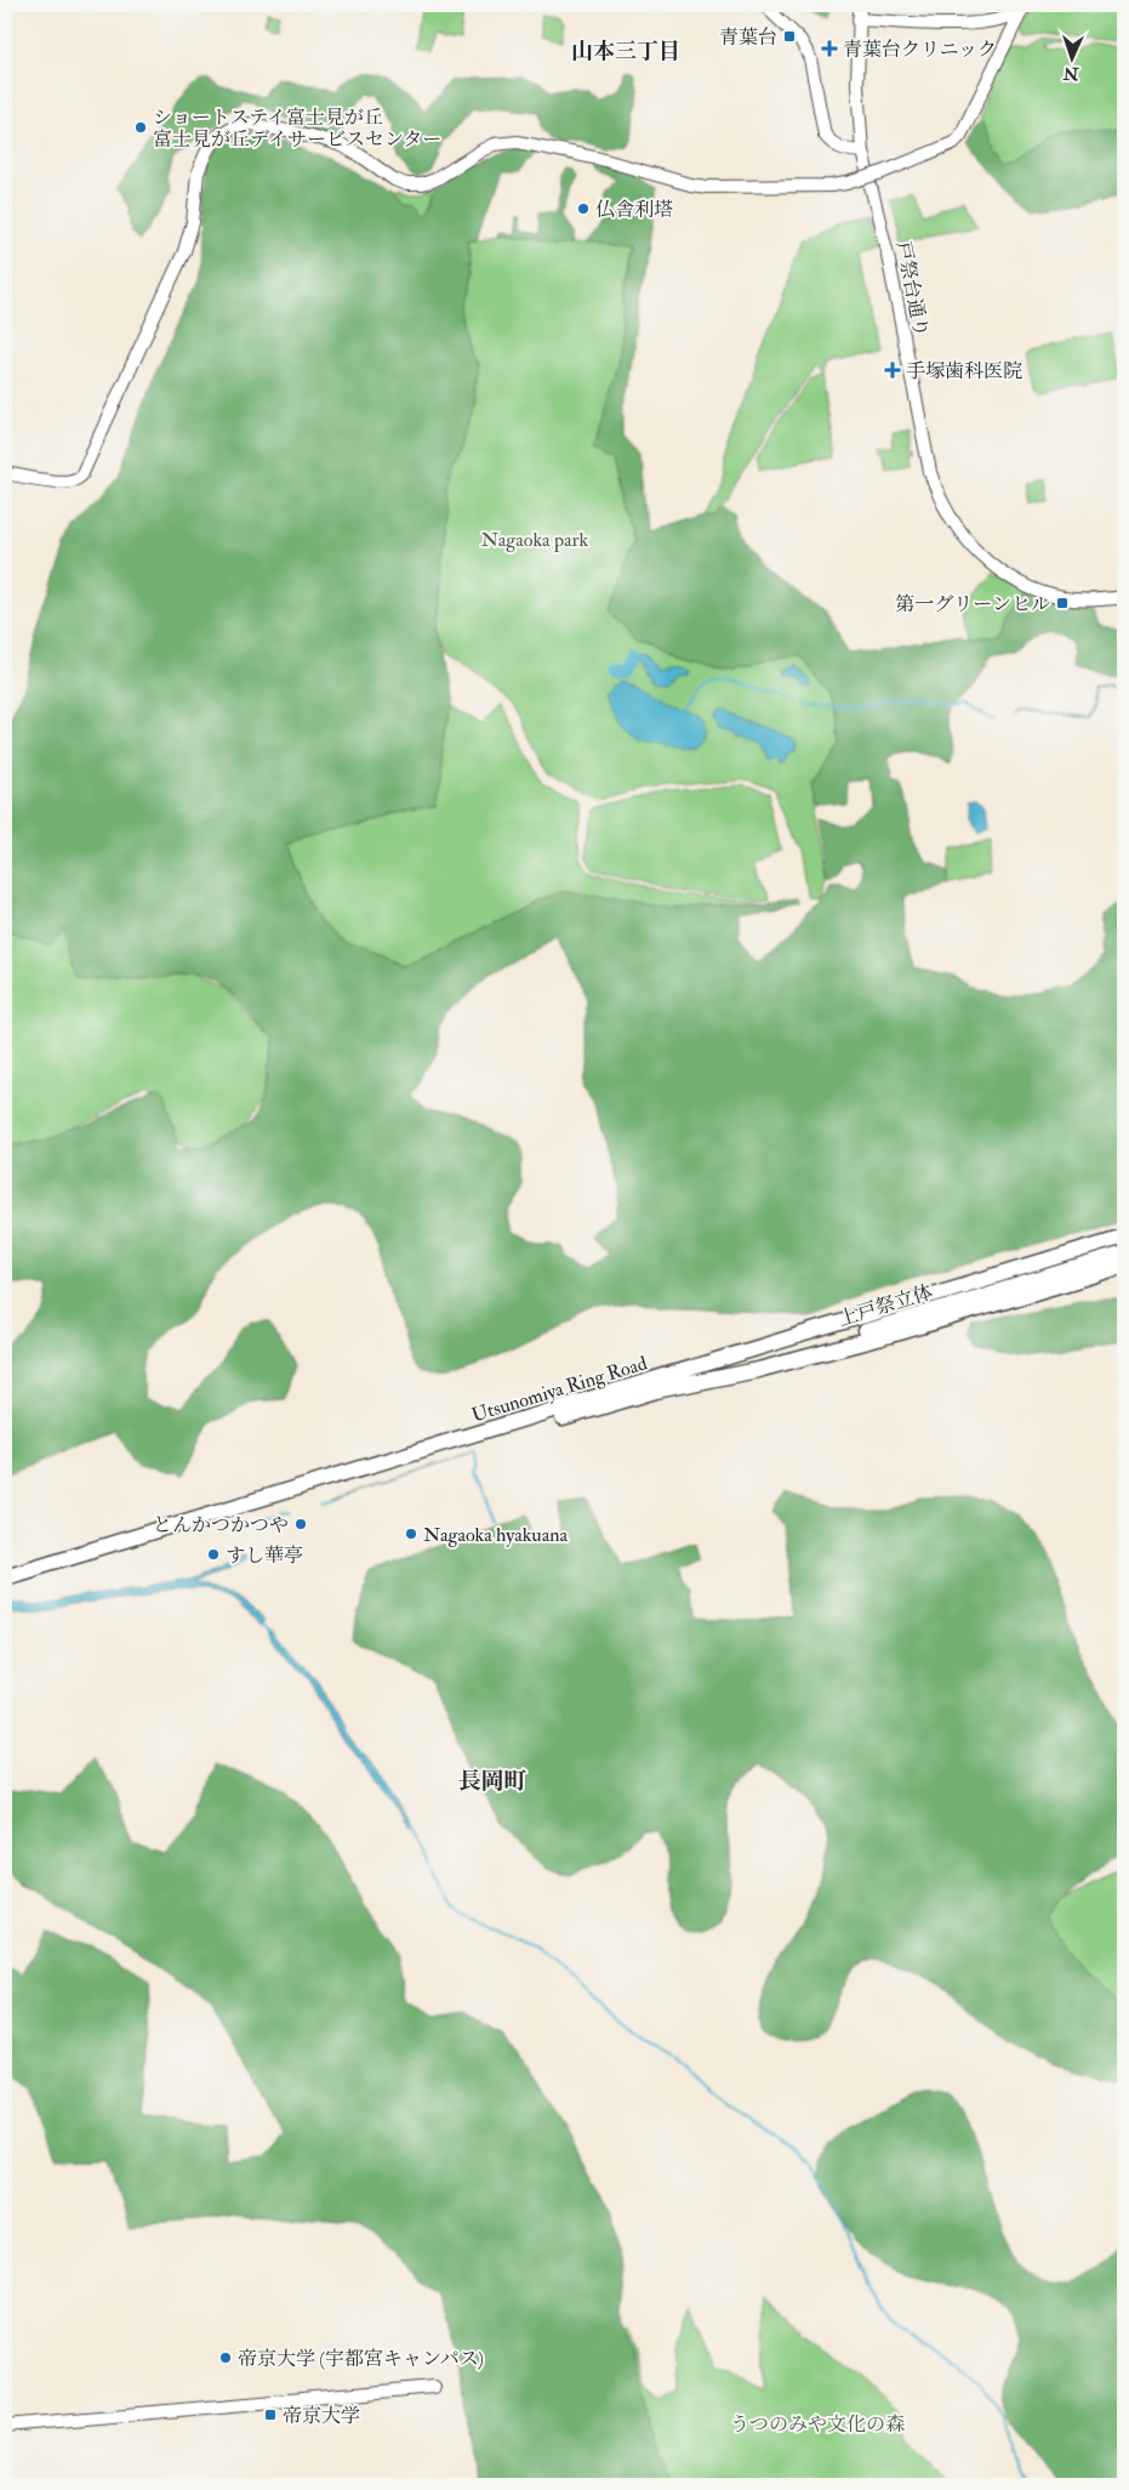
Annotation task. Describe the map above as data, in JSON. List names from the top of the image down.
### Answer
{
  "streets": {
    "highway": ["上戸祭立体", "Utsunomiya Ring Road"],
    "street": ["戸祭台通り"]
  },
  "crossings": [
    ["上戸祭立体", "Utsunomiya Ring Road"]
  ],
  "districts": ["山本三丁目", "長岡町"],
  "parks": ["Nagaoka park", "うつのみや文化の森"],
  "places": {
    "transit": ["青葉台", "第一グリーンヒル", "帝京大学"],
    "health": ["青葉台クリニック", "手塚歯科医院"],
    "other": [
      "ショートステイ富士見が丘 富士見が丘デイサービスセンター",
      "仏舎利塔",
      "とんかつかつや",
      "Nagaoka hyakuana",
      "すし華亭",
      "帝京大学 (宇都宮キャンパス)"
    ]
  },
  "north": "bottom"
}
